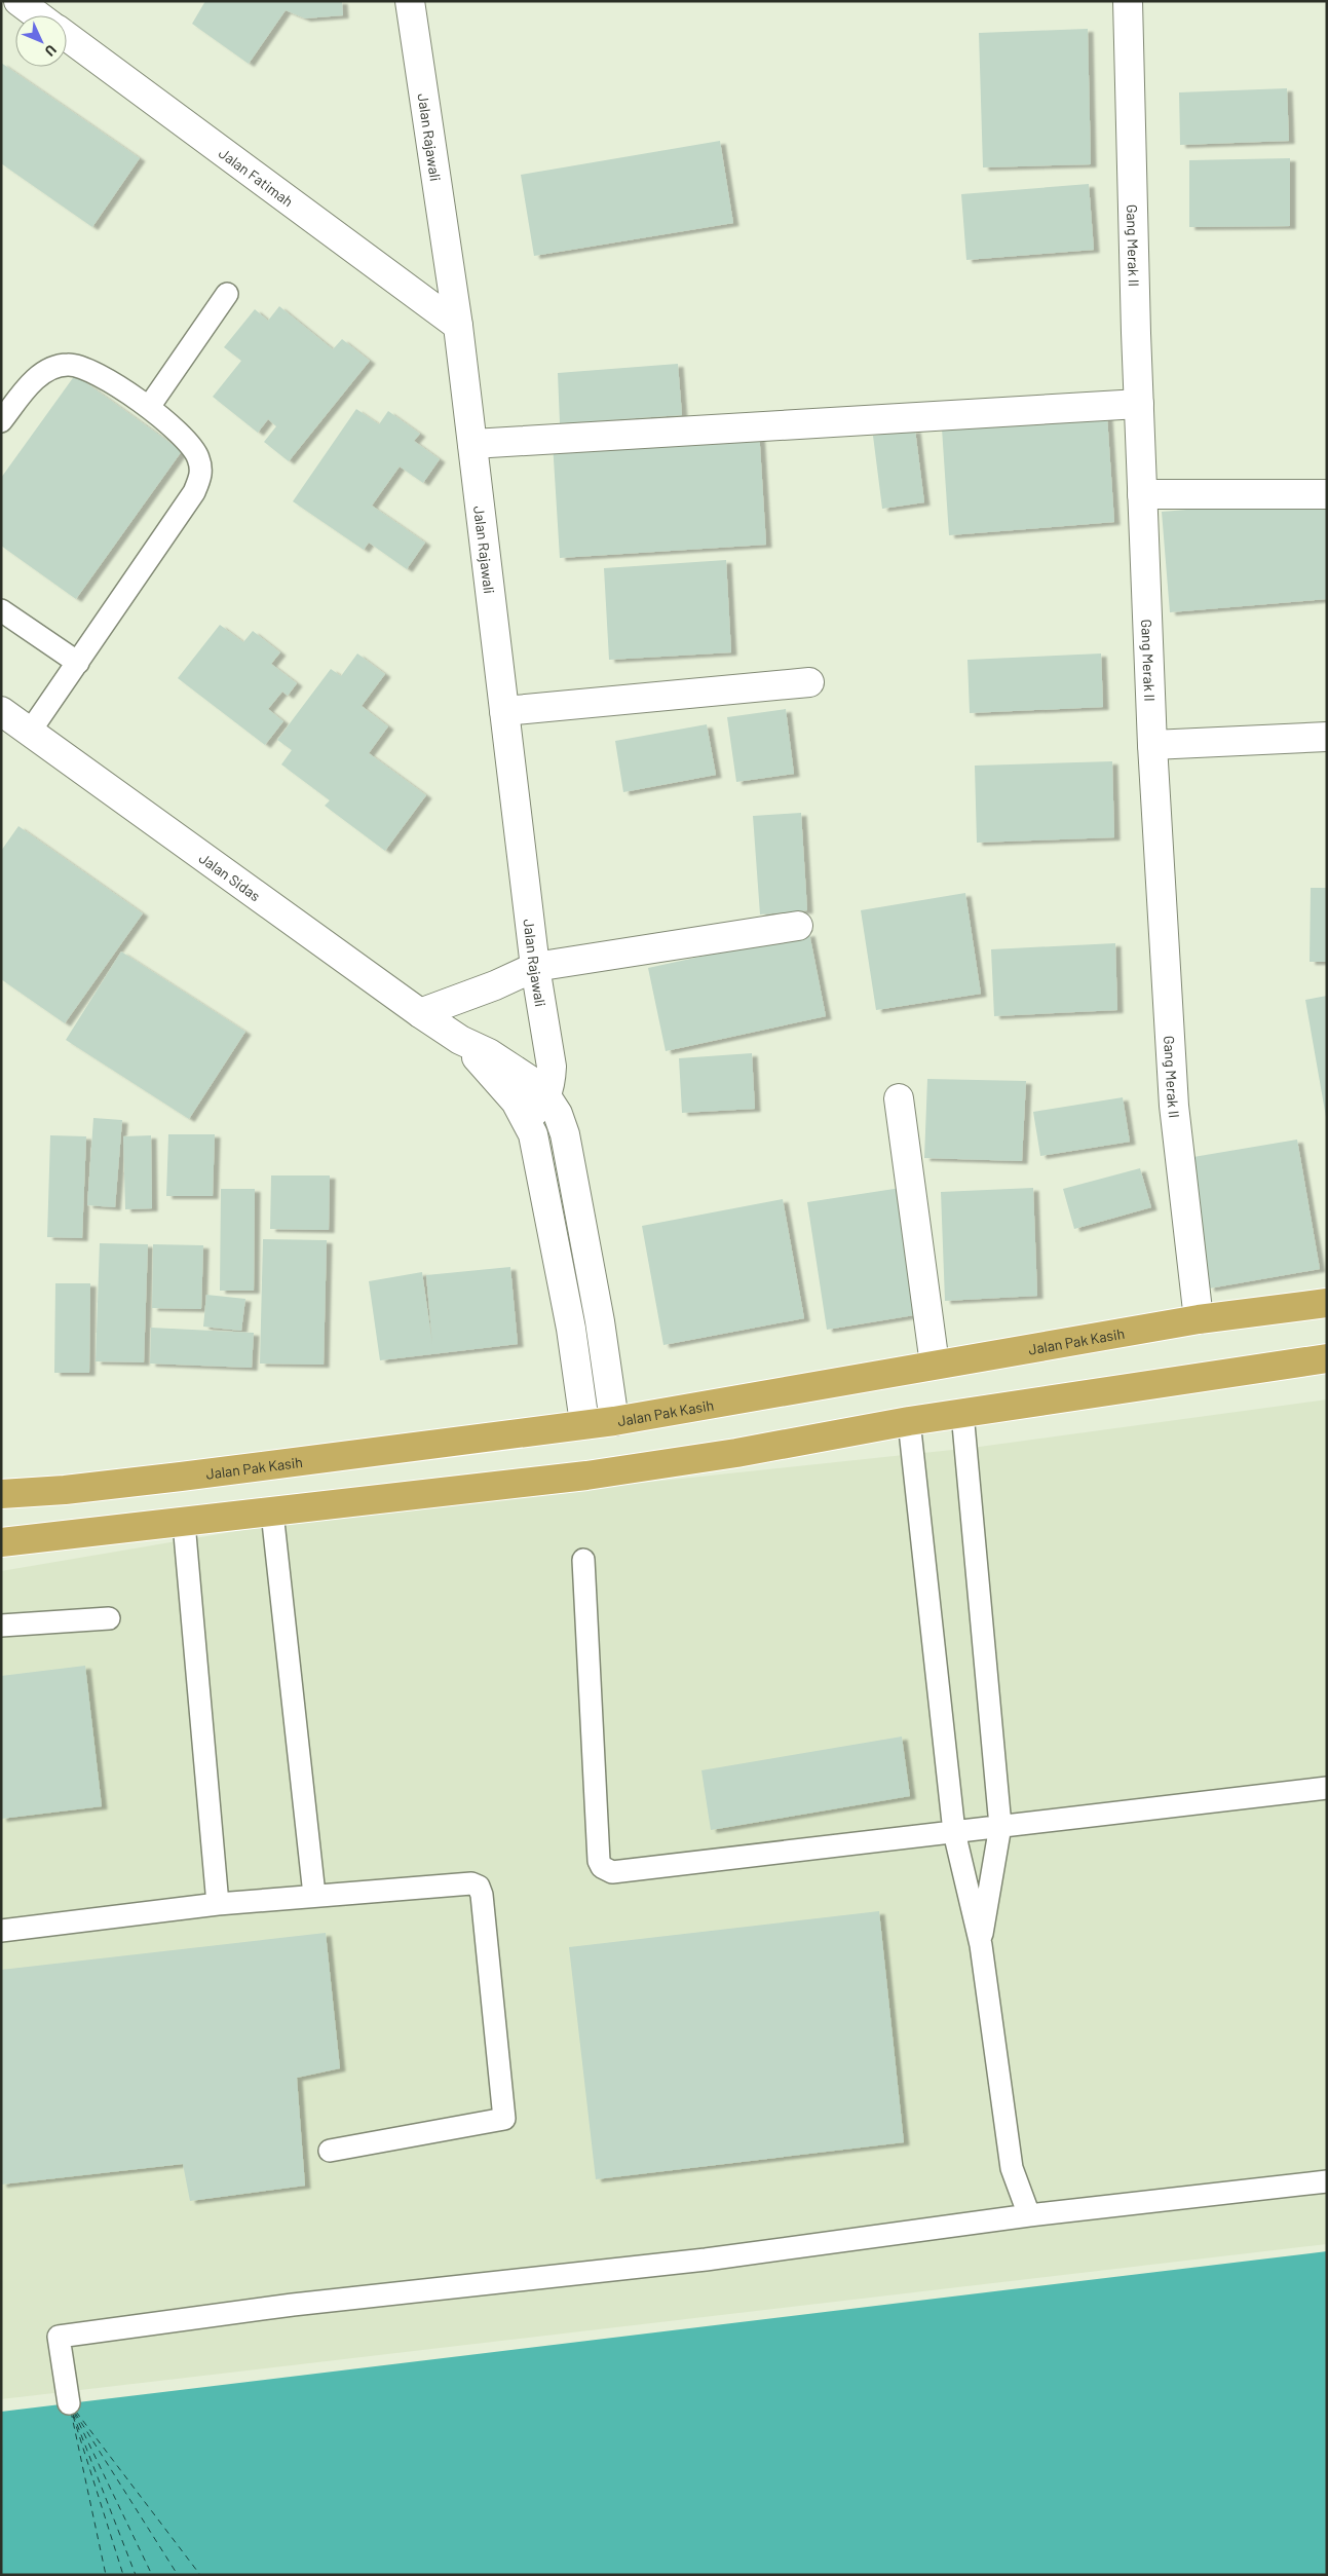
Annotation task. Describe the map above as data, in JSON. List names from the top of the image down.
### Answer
{
  "streets": {
    "highway": ["Jalan Pak Kasih"],
    "street": [
      "Jalan Rajawali",
      "Jalan Fatimah",
      "Gang Merak II",
      "Jalan Sidas"
    ]
  },
  "crossings": [
    ["Jalan Rajawali", "Jalan Fatimah"],
    ["Jalan Rajawali", "Jalan Sidas"],
    ["Gang Merak II", "Jalan Pak Kasih"]
  ],
  "north": "bottom right"
}
